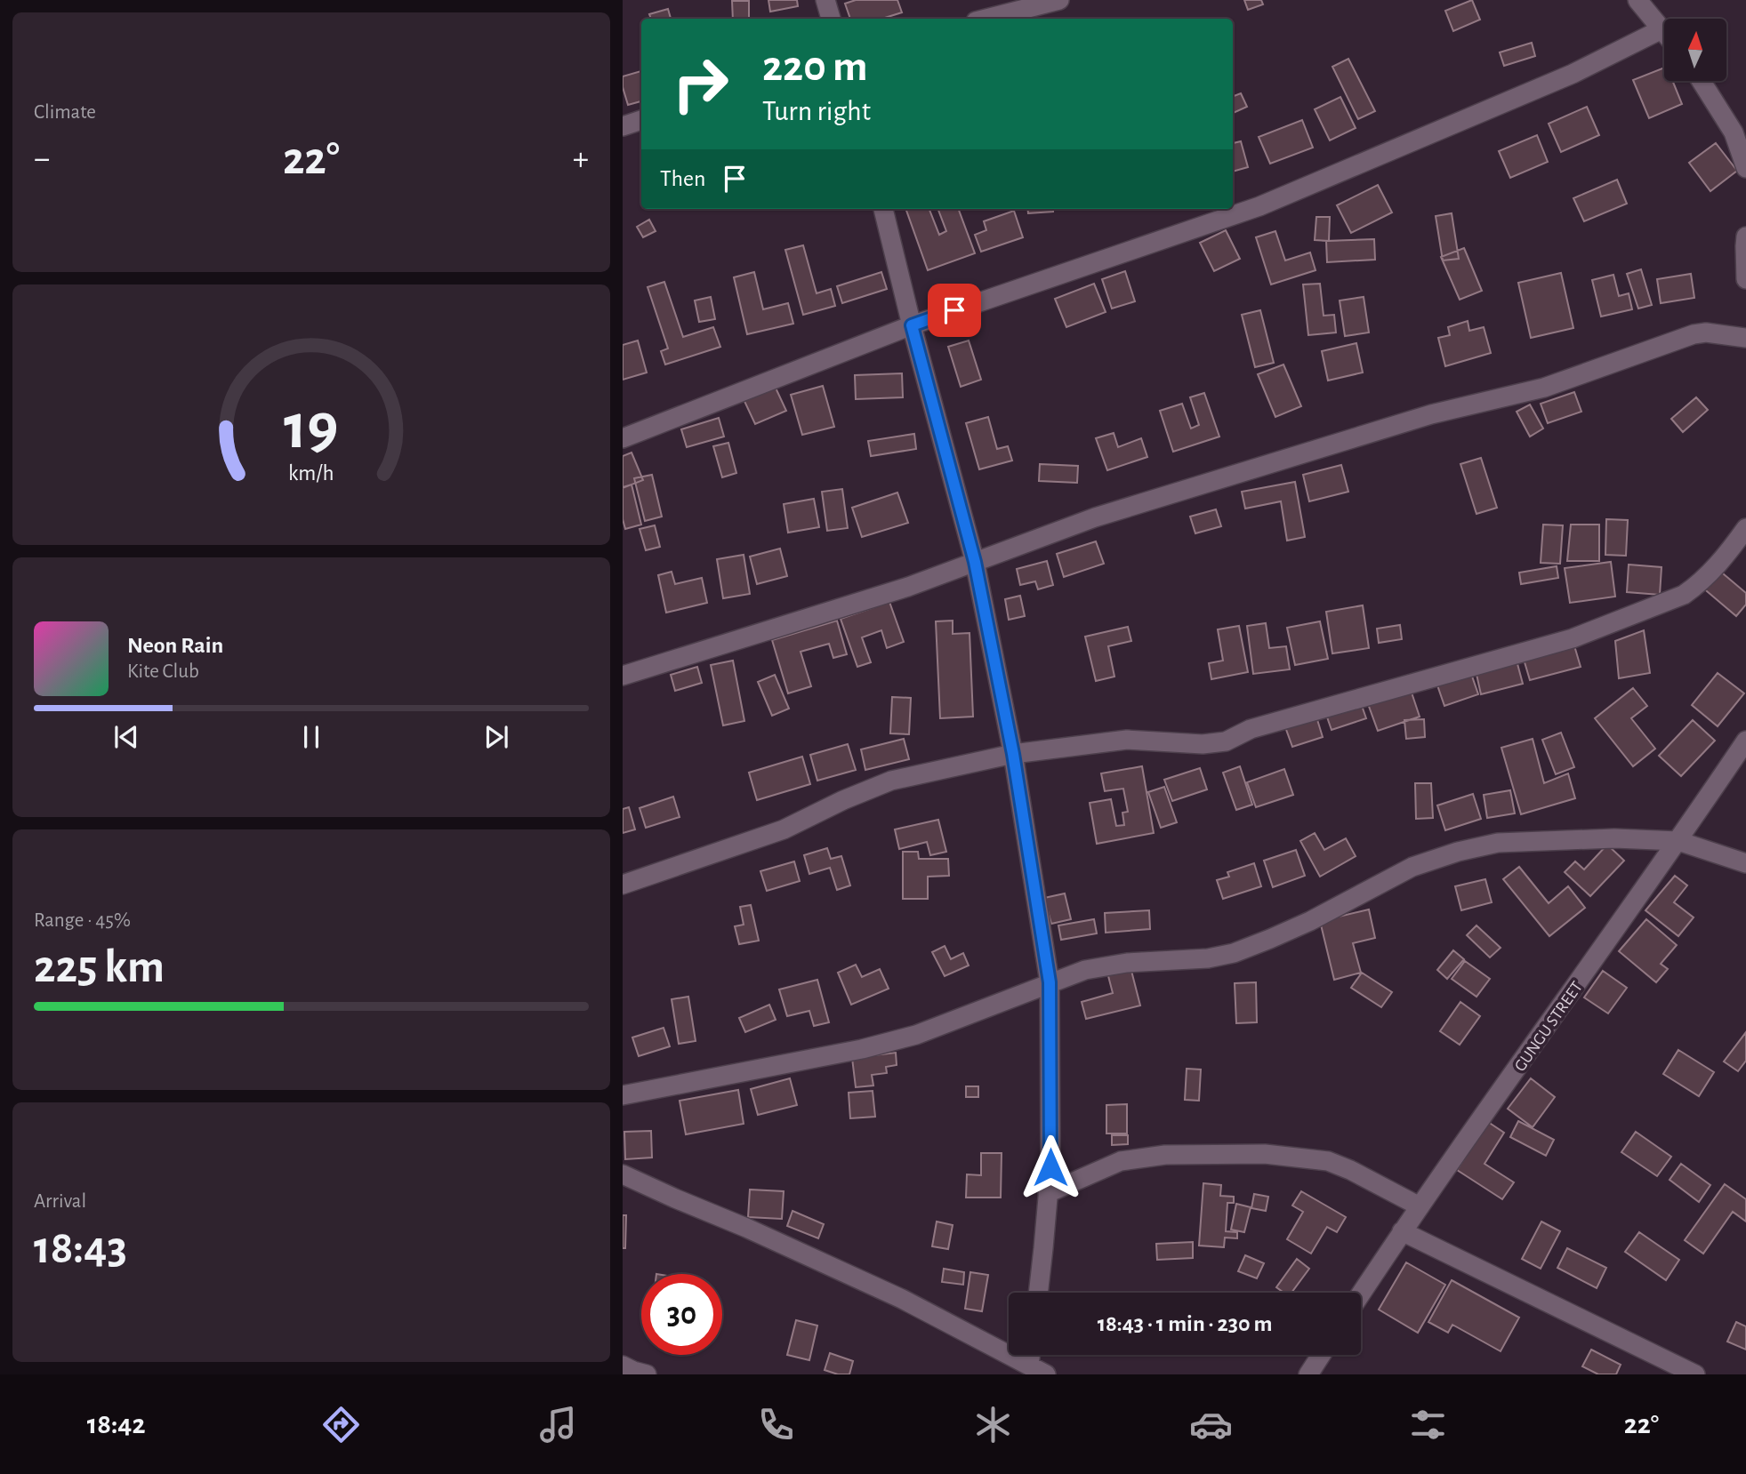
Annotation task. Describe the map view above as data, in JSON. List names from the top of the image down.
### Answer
{
  "streets": {
    "street": ["GUNGU STREET"]
  },
  "north": "top",
  "page": {
    "tile": [
      "Climate",
      ["Range · 45%", "225 km"],
      ["Arrival", "18:43"]
    ],
    "turn": ["220 m", "Turn right"],
    "heat": ["−", "22°", "+"],
    "then": "Then",
    "song": ["Neon Rain", "Kite Club"],
    "limit": "30",
    "trip": "18:43 · 1 min · 230 m",
    "tabs": ["18:42", "22°"],
    "gauge": ["19", "km/h"]
  }
}
